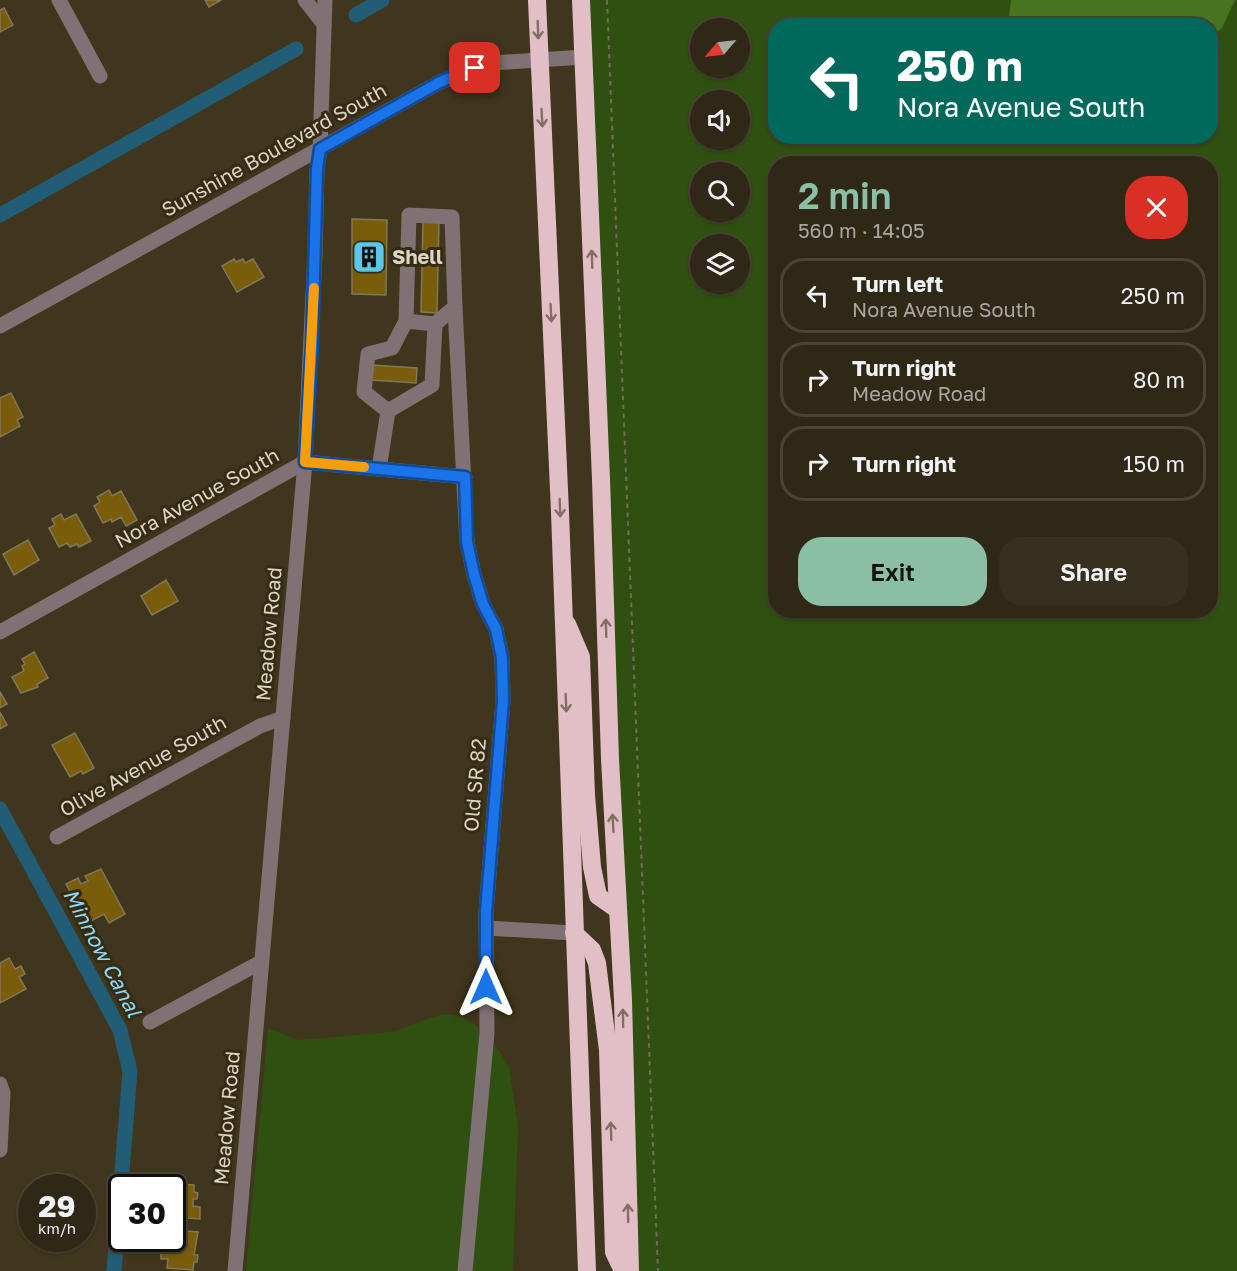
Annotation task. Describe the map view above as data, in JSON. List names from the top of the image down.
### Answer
{
  "streets": {
    "street": [
      "Sunshine Boulevard South",
      "Nora Avenue South",
      "Meadow Road",
      "Olive Avenue South",
      "Old SR 82"
    ]
  },
  "crossings": [
    ["Sunshine Boulevard South", "Meadow Road"],
    ["Nora Avenue South", "Meadow Road"],
    ["Nora Avenue South", "Old SR 82"],
    ["Meadow Road", "Olive Avenue South"]
  ],
  "water": ["Minnow Canal"],
  "places": {
    "building": ["Shell"]
  },
  "north": "bottom left",
  "page": {
    "turn": ["250 m", "Nora Avenue South"],
    "heading": ["2 min", "560 m · 14:05"],
    "list": [
      {
        "name": "Turn left",
        "note": "Nora Avenue South",
        "value": "250 m"
      },
      {
        "name": "Turn right",
        "note": "Meadow Road",
        "value": "80 m"
      },
      {
        "name": "Turn right",
        "value": "150 m"
      }
    ],
    "buttons": ["Exit", "Share"],
    "speed": "29 km/h",
    "limit": "30"
  }
}
